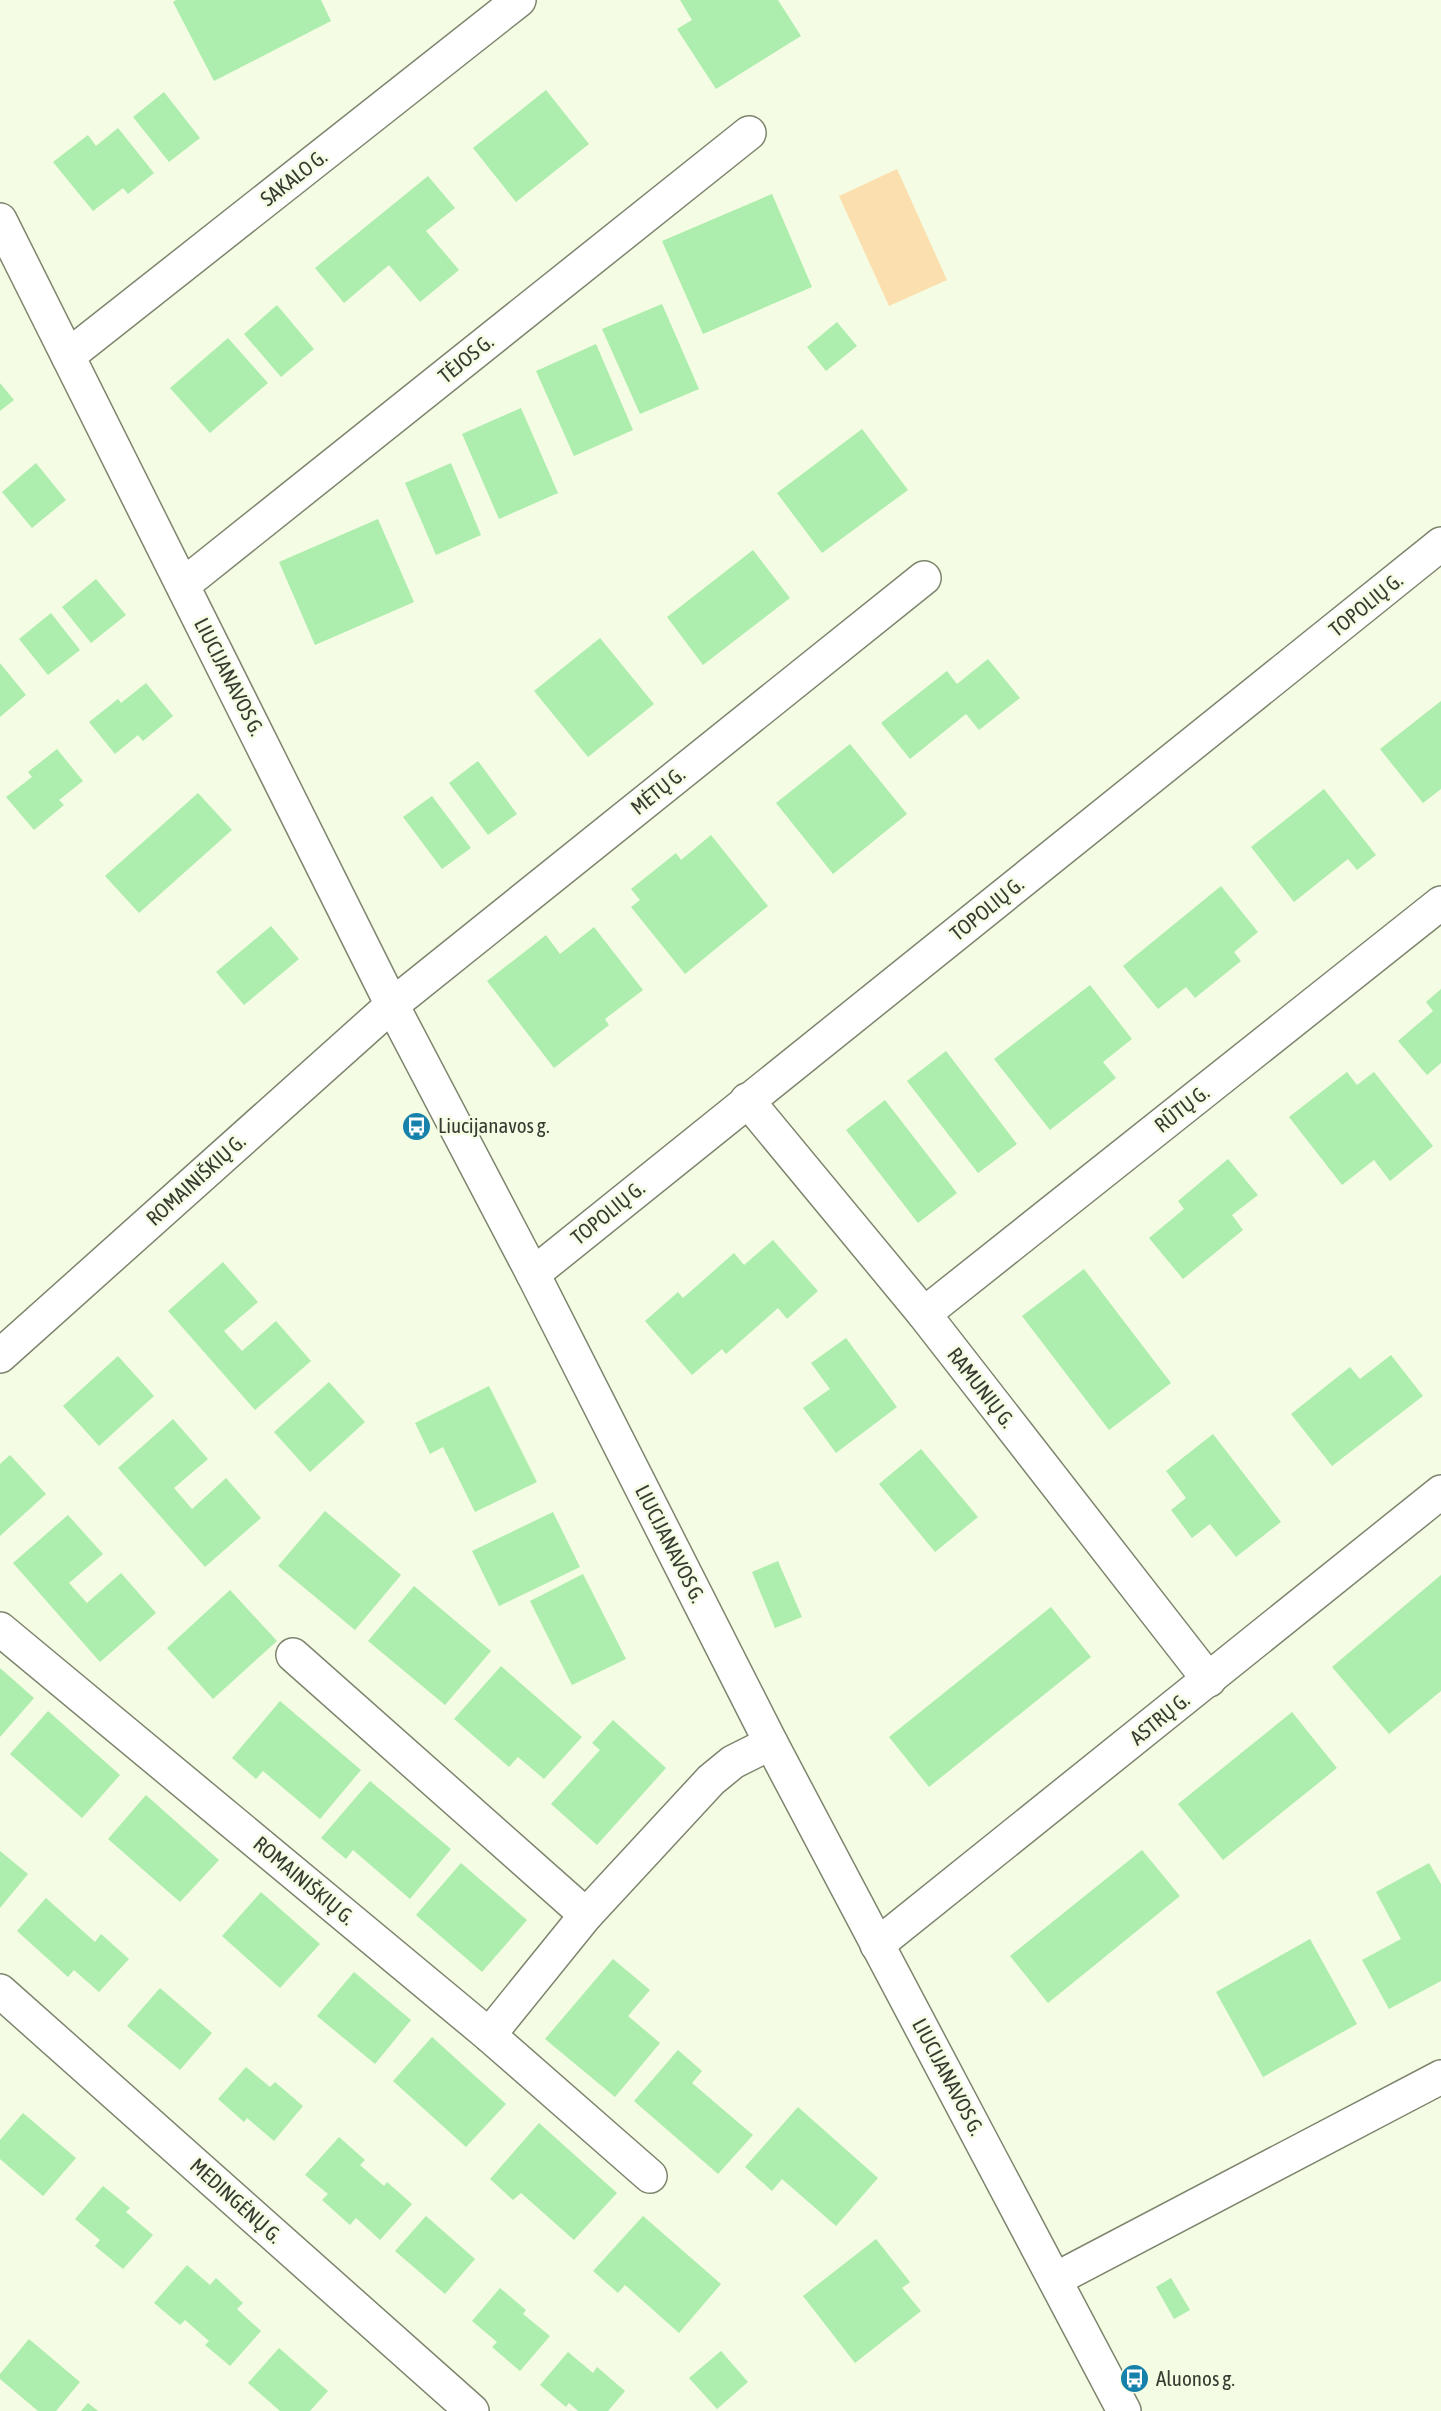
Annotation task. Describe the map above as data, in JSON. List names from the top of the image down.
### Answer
{
  "streets": {
    "street": [
      "SAKALO G.",
      "TĖJOS G.",
      "TOPOLIŲ G.",
      "LIUCIJANAVOS G.",
      "MĖTŲ G.",
      "RŪTŲ G.",
      "ROMAINIŠKIŲ G.",
      "RAMUNIŲ G.",
      "ASTRŲ G.",
      "MEDINGĖNŲ G."
    ]
  },
  "crossings": [
    ["SAKALO G.", "LIUCIJANAVOS G."],
    ["TĖJOS G.", "LIUCIJANAVOS G."],
    ["TOPOLIŲ G.", "LIUCIJANAVOS G."],
    ["TOPOLIŲ G.", "RAMUNIŲ G."],
    ["LIUCIJANAVOS G.", "MĖTŲ G."],
    ["LIUCIJANAVOS G.", "ROMAINIŠKIŲ G."],
    ["LIUCIJANAVOS G.", "ASTRŲ G."],
    ["MĖTŲ G.", "ROMAINIŠKIŲ G."],
    ["RŪTŲ G.", "RAMUNIŲ G."],
    ["RAMUNIŲ G.", "ASTRŲ G."]
  ],
  "places": {
    "bus stop": ["Liucijanavos g.", "Aluonos g."]
  }
}
